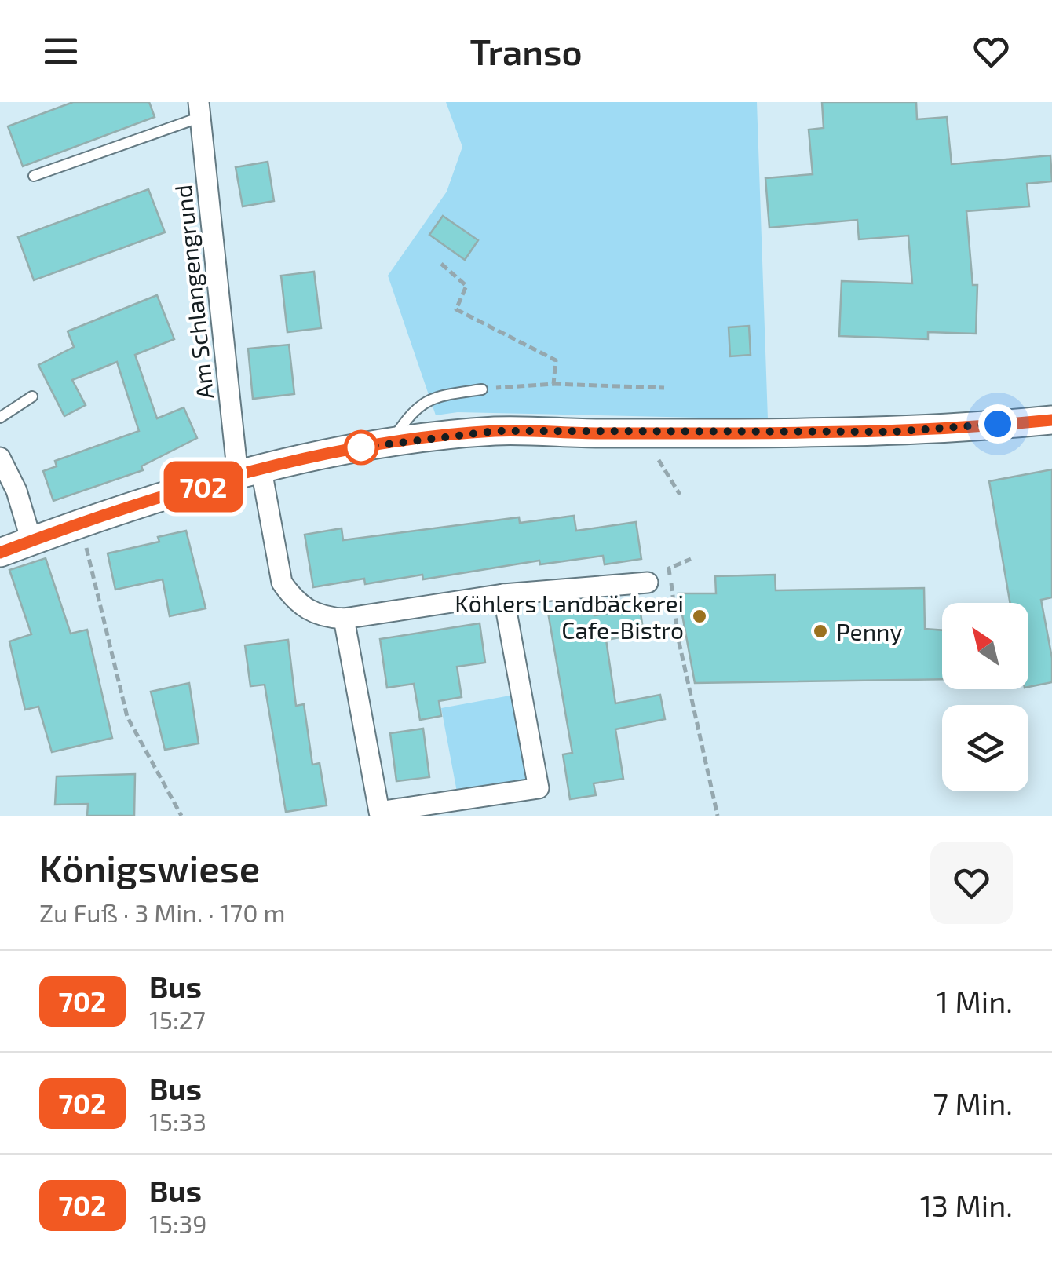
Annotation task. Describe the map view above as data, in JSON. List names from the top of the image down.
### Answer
{
  "streets": {
    "street": ["Am Schlangengrund"]
  },
  "places": ["Köhlers Landbäckerei Cafe-Bistro", "Penny"],
  "lines": ["bus line 702"],
  "north": "top left",
  "page": {
    "header": "Transo",
    "on_map": "702",
    "heading": ["Königswiese", "Zu Fuß · 3 Min. · 170 m"],
    "list": [
      {
        "mark": "702",
        "name": "Bus",
        "note": "15:27",
        "value": "1 Min."
      },
      {
        "mark": "702",
        "name": "Bus",
        "note": "15:33",
        "value": "7 Min."
      },
      {
        "mark": "702",
        "name": "Bus",
        "note": "15:39",
        "value": "13 Min."
      }
    ]
  }
}
